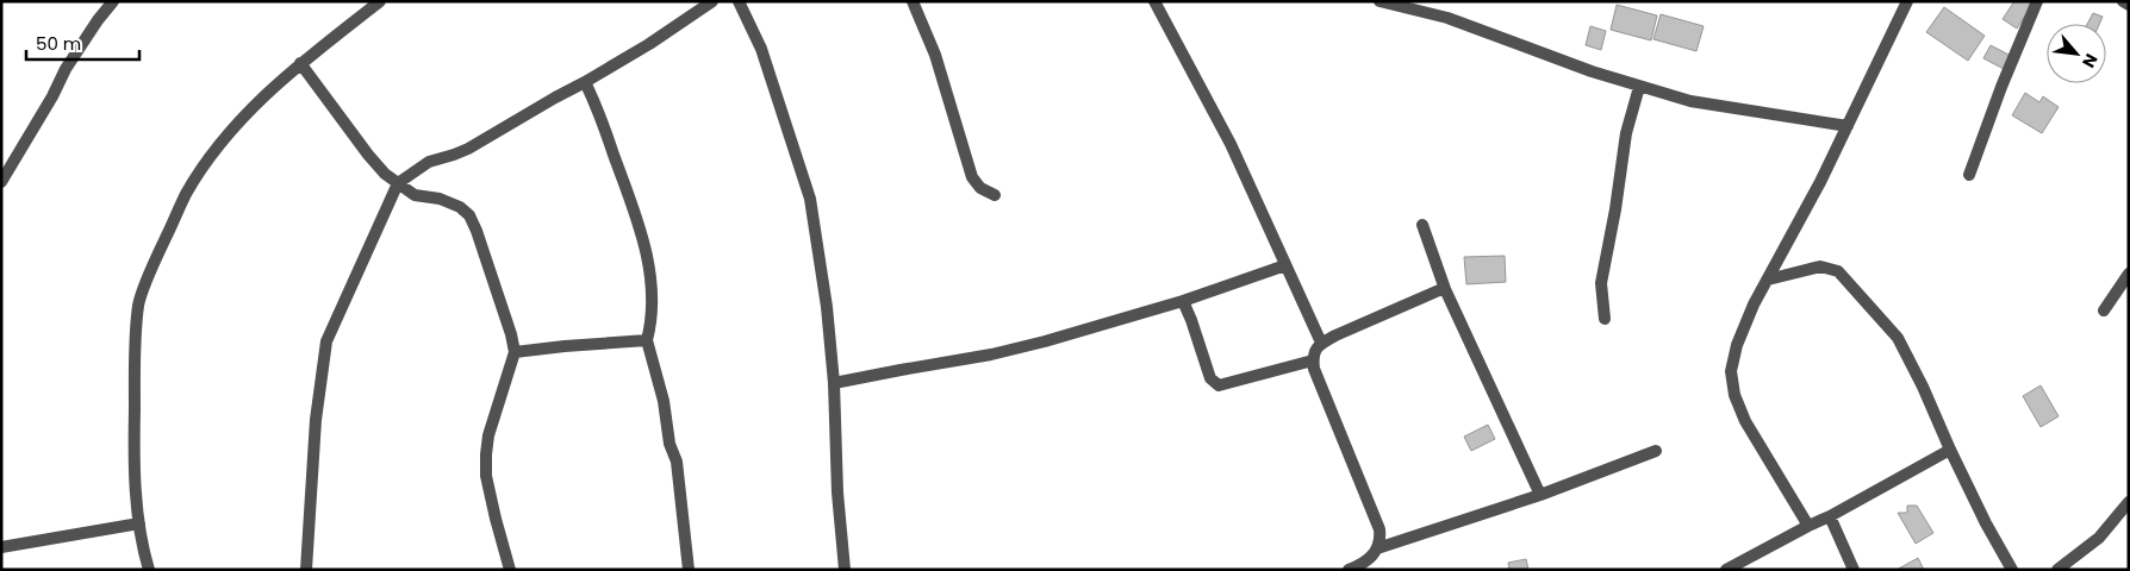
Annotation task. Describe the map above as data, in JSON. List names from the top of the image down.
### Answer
{
  "scale_bar": "50 m",
  "north": "bottom right"
}
